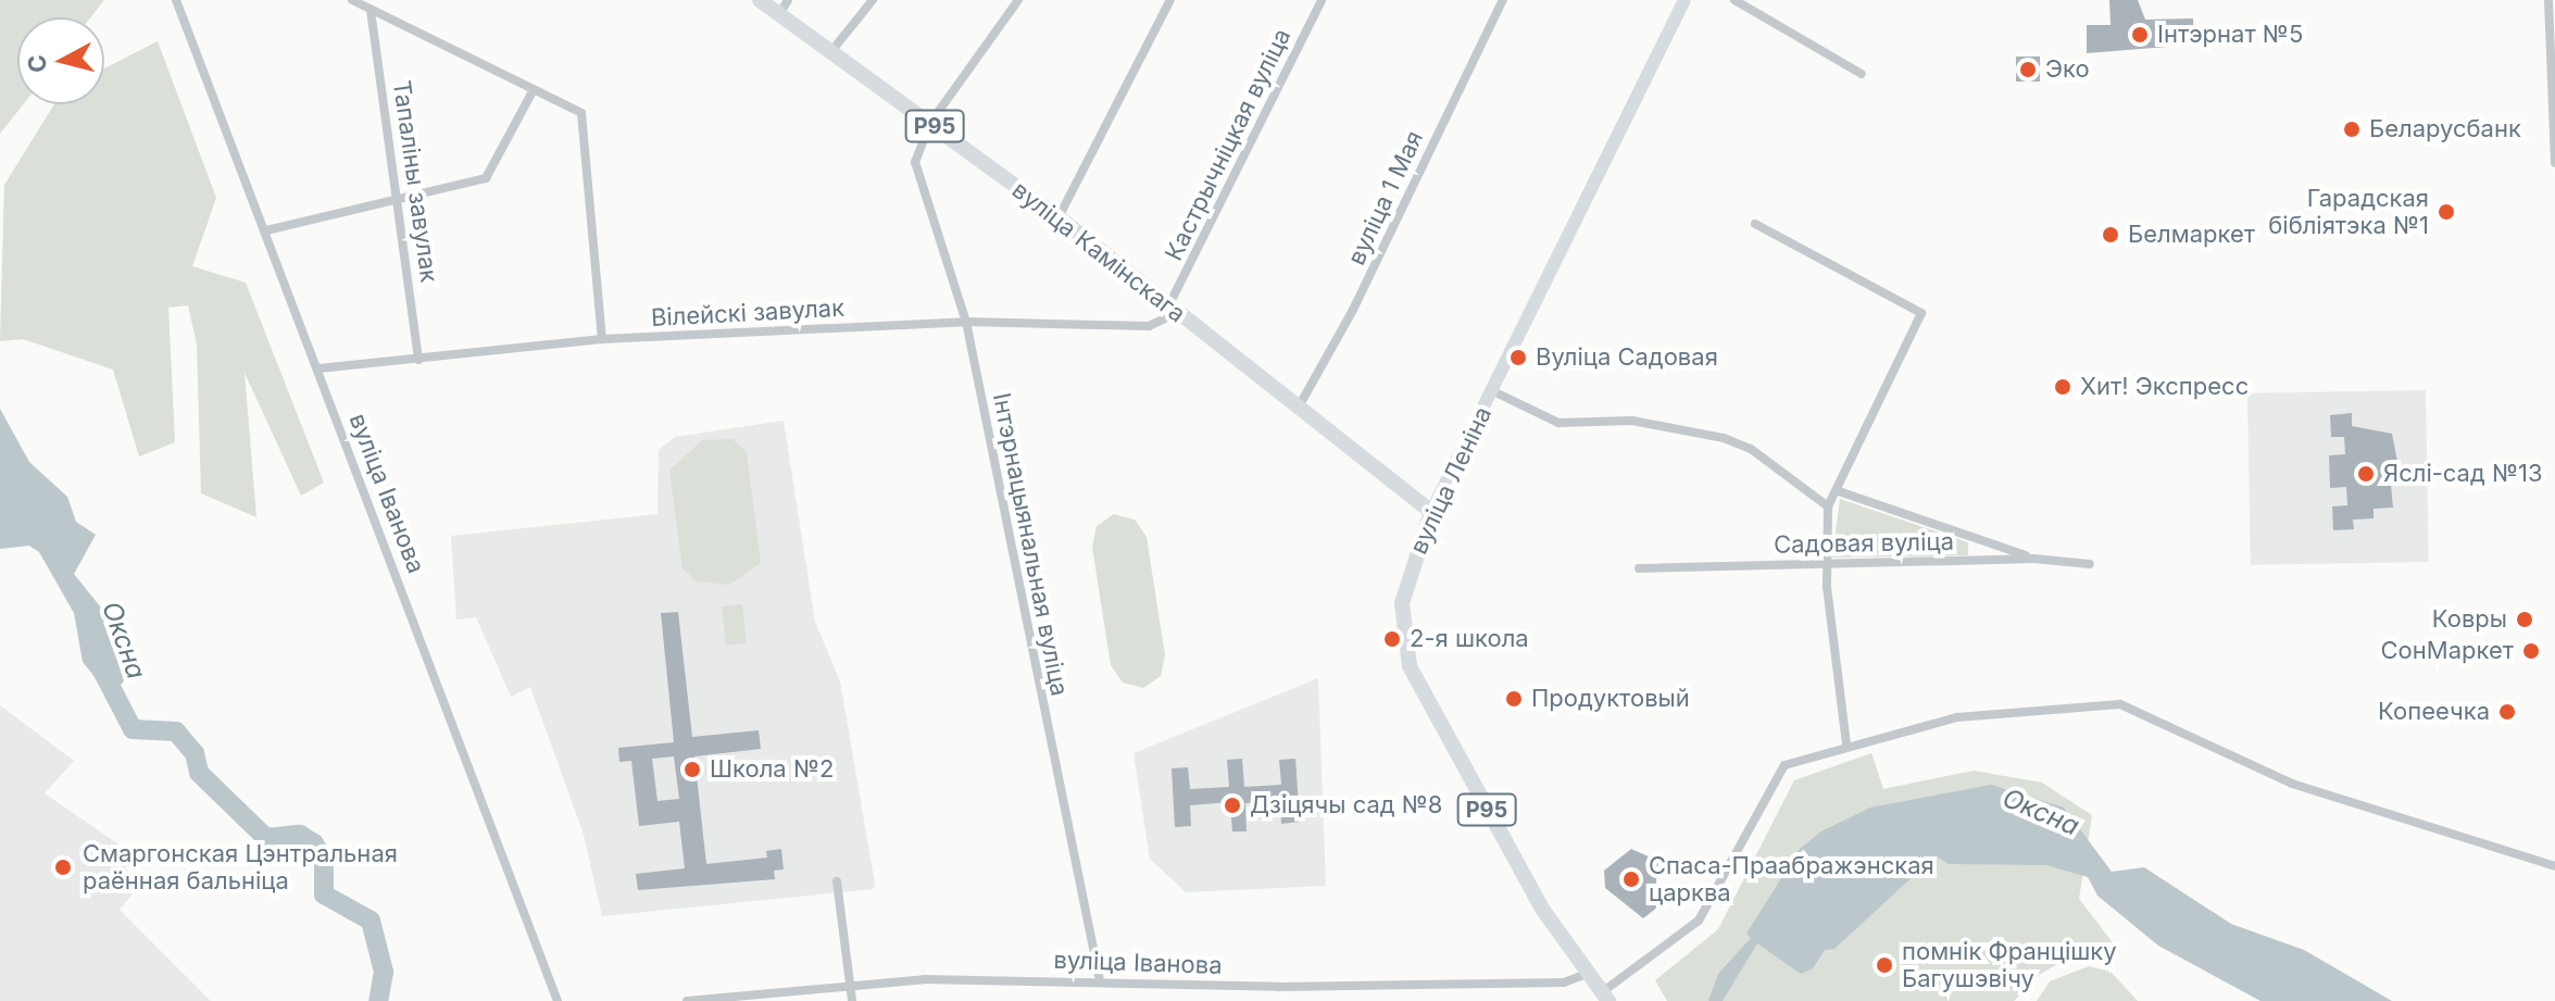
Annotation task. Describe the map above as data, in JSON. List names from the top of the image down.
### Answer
{
  "streets": {
    "main road": ["Р95", "вуліца Камінскага", "вуліца Леніна"],
    "street": [
      "Кастрычніцкая вуліца",
      "Тапаліны завулак",
      "вуліца 1 Мая",
      "Вілейскі завулак",
      "вуліца Іванова",
      "Садовая вуліца",
      "Інтэрнацыянальная вуліца"
    ]
  },
  "crossings": [
    ["Кастрычніцкая вуліца", "вуліца Камінскага"],
    ["Кастрычніцкая вуліца", "Вілейскі завулак"],
    ["Тапаліны завулак", "Вілейскі завулак"],
    ["вуліца 1 Мая", "вуліца Камінскага"],
    ["вуліца Камінскага", "Вілейскі завулак"],
    ["вуліца Камінскага", "вуліца Леніна"],
    ["вуліца Камінскага", "Інтэрнацыянальная вуліца"],
    ["Вілейскі завулак", "вуліца Іванова"],
    ["Вілейскі завулак", "Інтэрнацыянальная вуліца"],
    ["вуліца Леніна", "вуліца Іванова"],
    ["вуліца Леніна", "Садовая вуліца"],
    ["вуліца Іванова", "Інтэрнацыянальная вуліца"]
  ],
  "water": ["Оксна"],
  "places": [
    "Інтэрнат №5",
    "Эко",
    "Беларусбанк",
    "Гарадская бібліятэка №1",
    "Белмаркет",
    "Вуліца Садовая",
    "Хит! Экспресс",
    "Яслі-сад №13",
    "Ковры",
    "2-я школа",
    "СонМаркет",
    "Продуктовый",
    "Копеечка",
    "Школа №2",
    "Дзіцячы сад №8",
    "Смаргонская Цэнтральная раённая бальніца",
    "Спаса-Праабражэнская царква",
    "помнік Францішку Багушэвічу"
  ],
  "north": "left"
}
